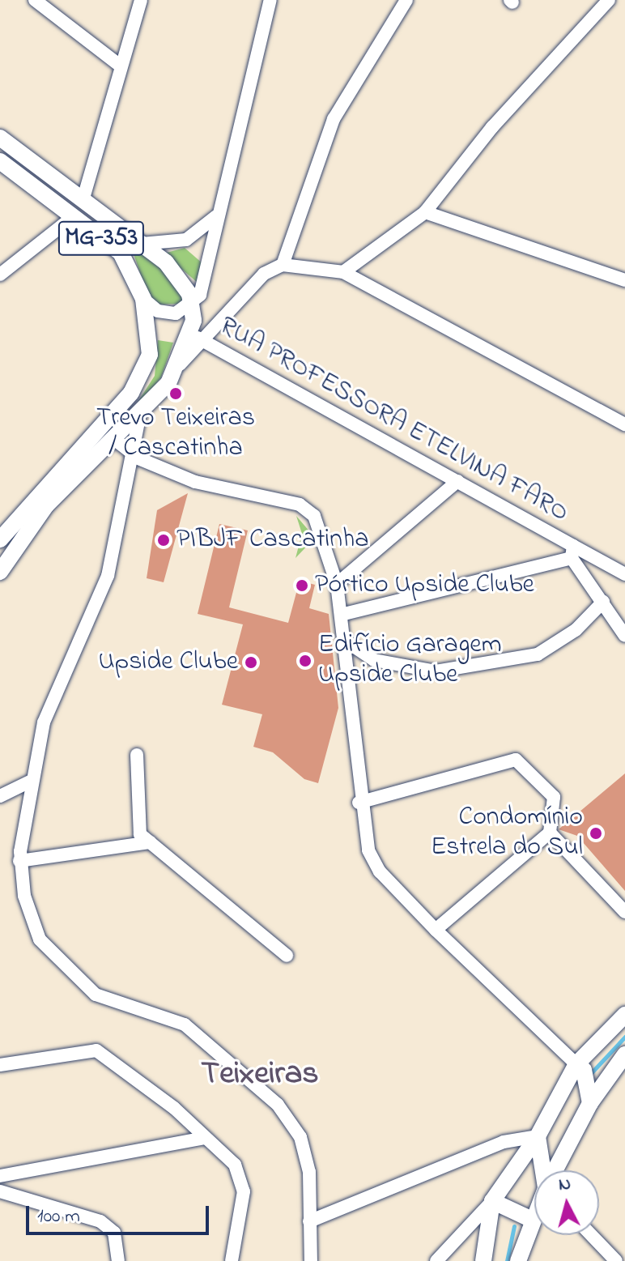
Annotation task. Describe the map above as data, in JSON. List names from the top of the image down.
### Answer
{
  "streets": {
    "main road": ["MG-353"],
    "street": ["RUA PROFESSORA ETELVINA FARO"]
  },
  "districts": ["Teixeiras"],
  "places": [
    "Trevo Teixeiras / Cascatinha",
    "PIBJF Cascatinha",
    "Pórtico Upside Clube",
    "Edifício Garagem Upside Clube",
    "Upside Clube",
    "Condomínio Estrela do Sul"
  ],
  "scale_bar": "100 m",
  "north": "top"
}
